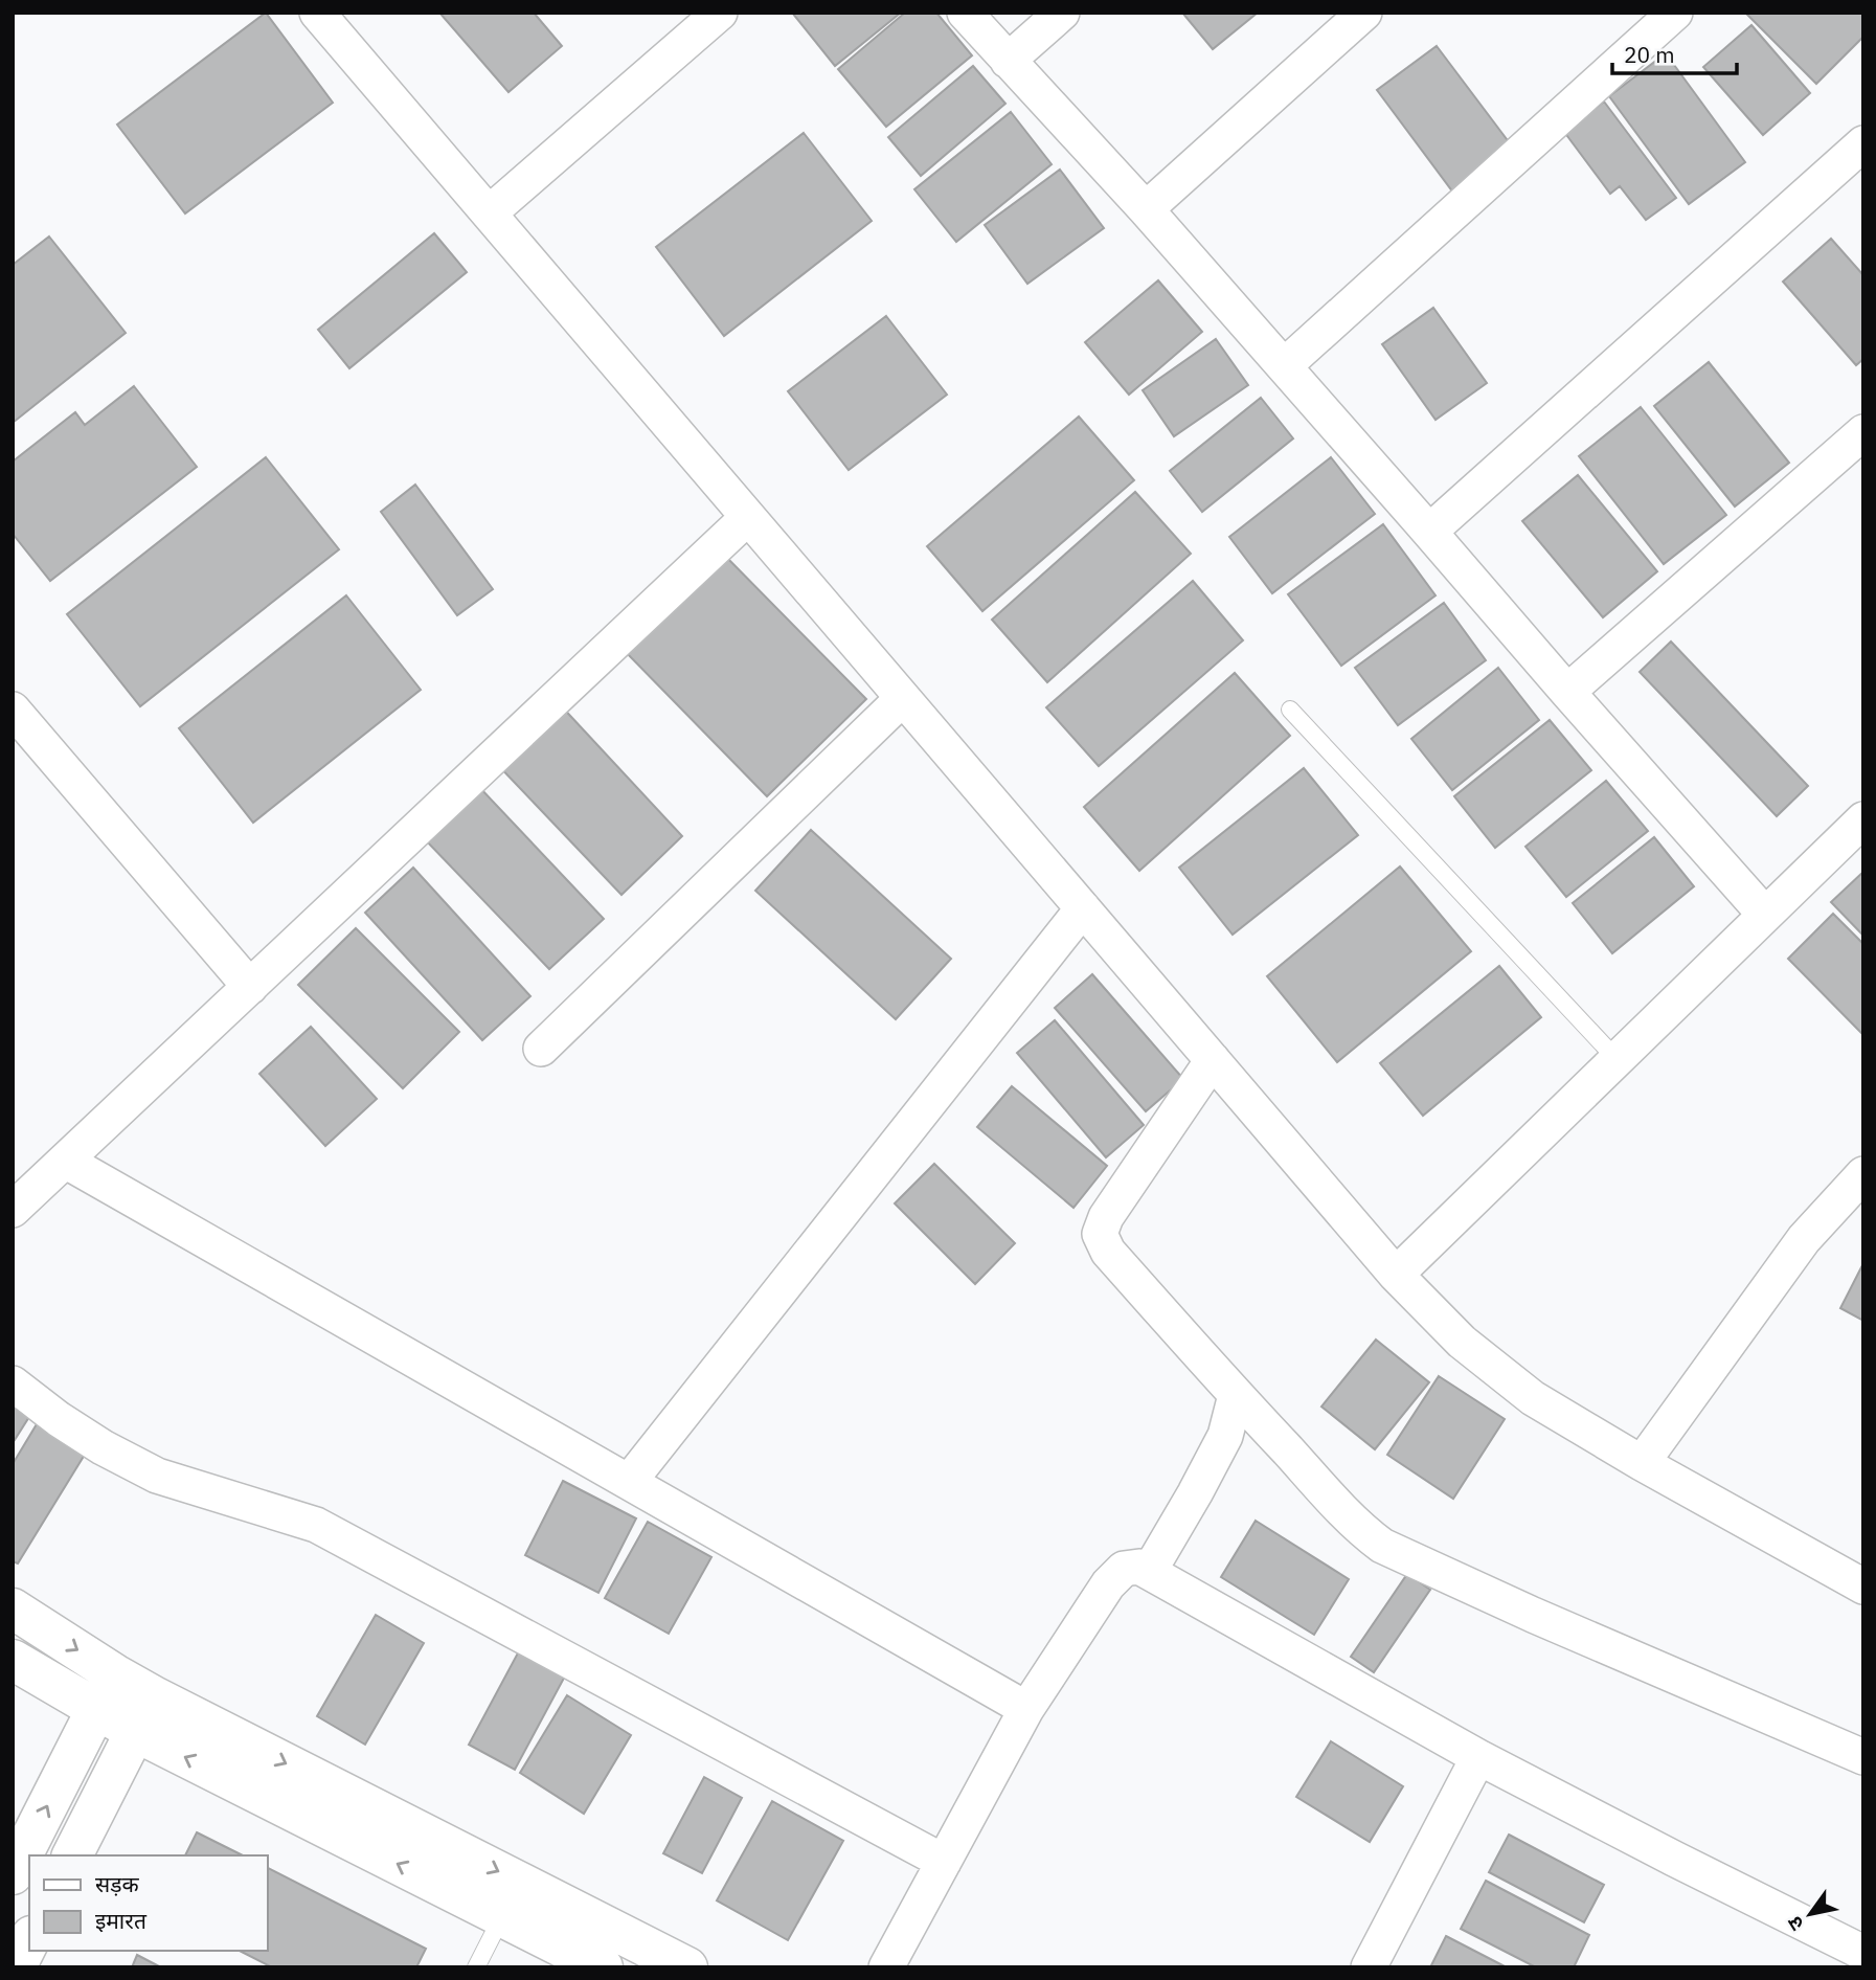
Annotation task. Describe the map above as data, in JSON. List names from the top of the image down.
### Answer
{
  "legend": ["सड़क", "इमारत"],
  "scale_bar": "20 m",
  "north": "bottom left"
}
